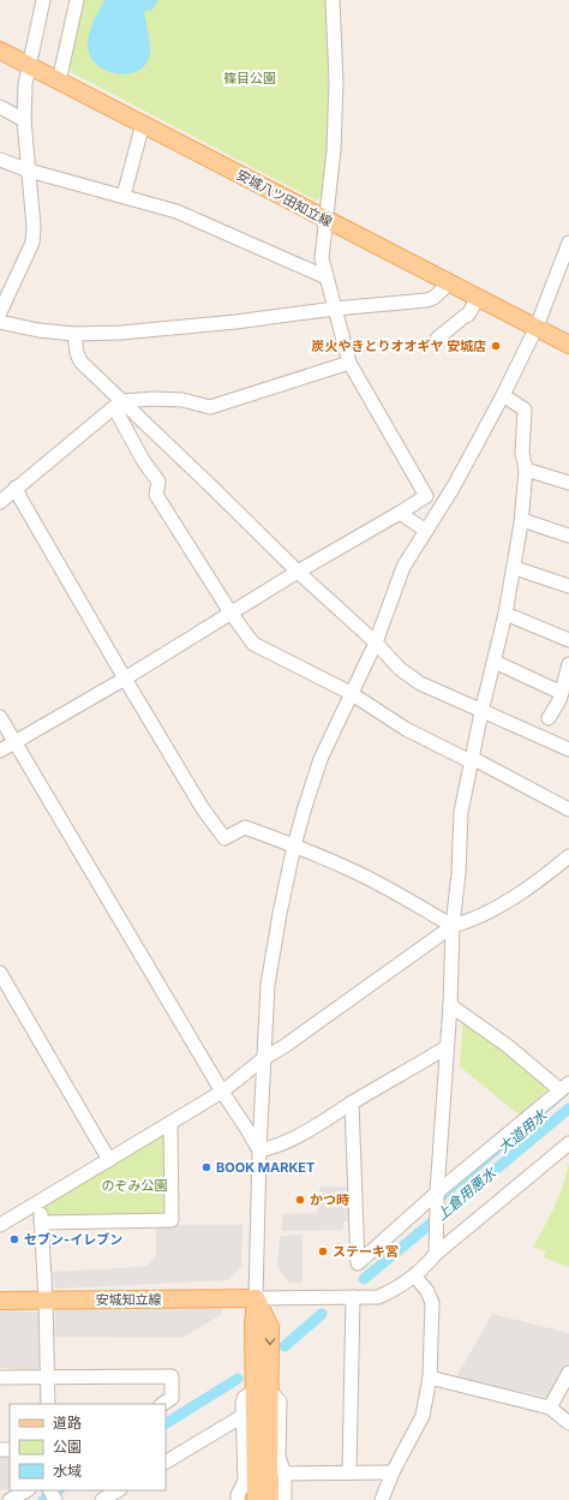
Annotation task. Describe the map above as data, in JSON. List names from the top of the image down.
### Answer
{
  "streets": {
    "main road": ["安城八ツ田知立線", "安城知立線"]
  },
  "water": ["大道用水", "上倉用悪水"],
  "parks": ["篠目公園", "のぞみ公園"],
  "places": [
    "炭火やきとりオオギヤ 安城店",
    "BOOK MARKET",
    "かつ時",
    "セブン-イレブン",
    "ステーキ宮"
  ],
  "legend": ["道路", "公園", "水域"]
}
